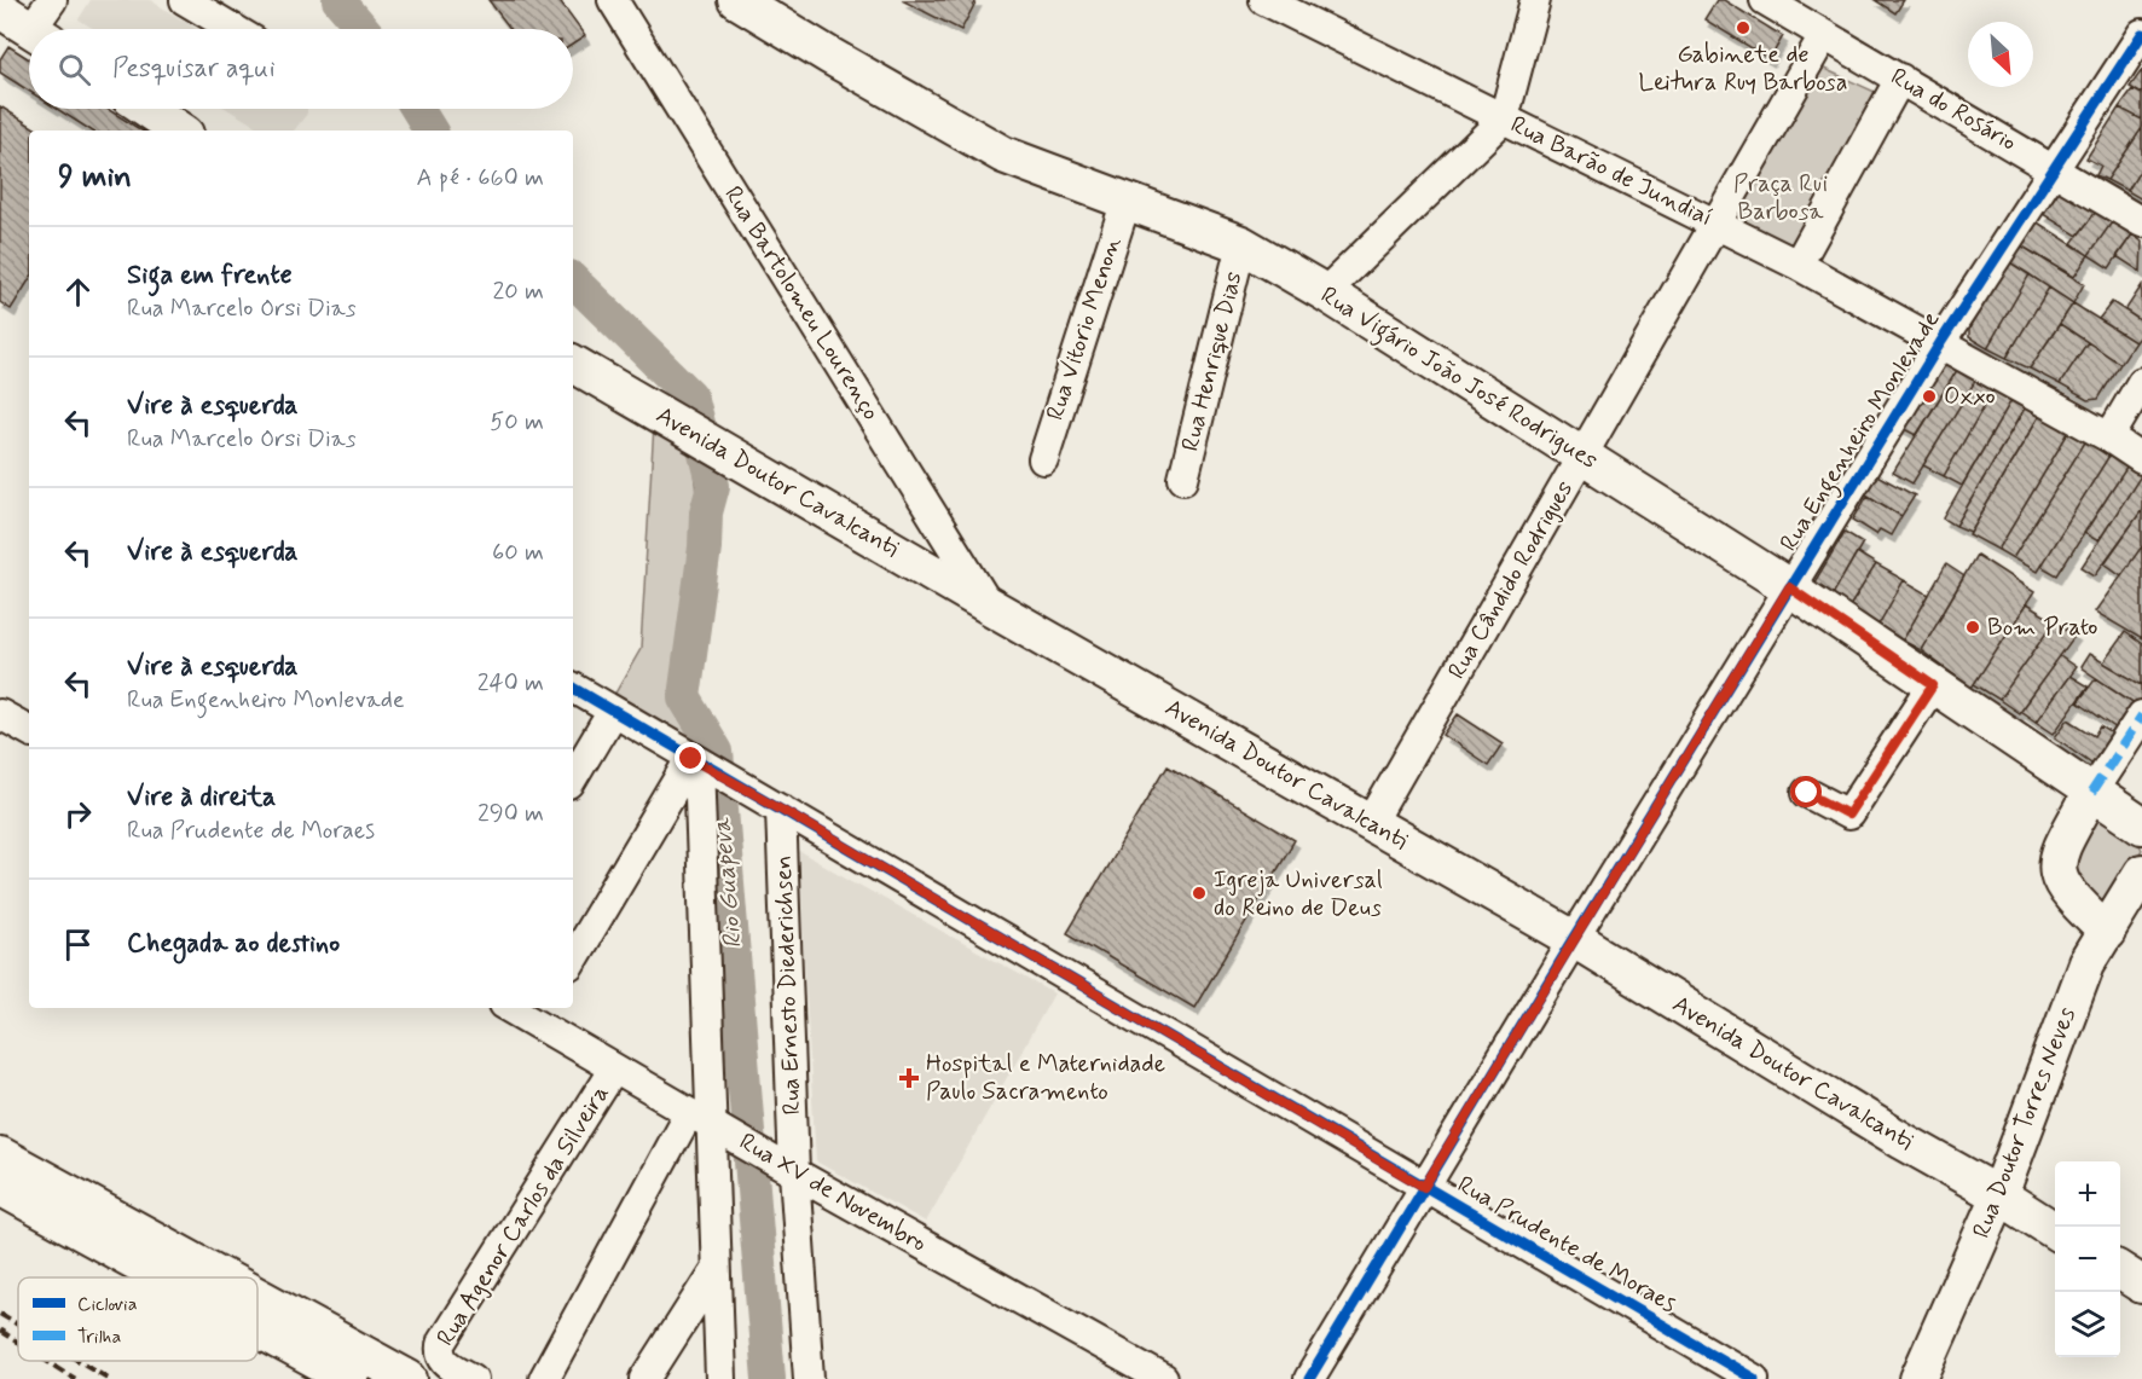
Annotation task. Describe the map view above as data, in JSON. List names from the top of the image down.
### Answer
{
  "streets": {
    "main road": ["Rua Vigário João José Rodrigues", "Avenida Doutor Cavalcanti", "Rua Doutor Torres Neves"],
    "street": [
      "Rua do Rosário",
      "Rua Barão de Jundiaí",
      "Rua Bartolomeu Lourenço",
      "Rua Vitorio Menon",
      "Rua Henrique Dias",
      "Rua Engenheiro Monlevade",
      "Rua Cândido Rodrigues",
      "Rua Ernesto Diederichsen",
      "Rua XV de Novembro",
      "Rua Agenor Carlos da Silveira",
      "Rua Prudente de Moraes"
    ]
  },
  "crossings": [
    ["Rua do Rosário", "Rua Engenheiro Monlevade"],
    ["Rua do Rosário", "Rua Cândido Rodrigues"],
    ["Rua Barão de Jundiaí", "Rua Engenheiro Monlevade"],
    ["Rua Barão de Jundiaí", "Rua Cândido Rodrigues"],
    ["Rua Bartolomeu Lourenço", "Avenida Doutor Cavalcanti"],
    ["Rua Vitorio Menon", "Rua Vigário João José Rodrigues"],
    ["Rua Henrique Dias", "Rua Vigário João José Rodrigues"],
    ["Rua Vigário João José Rodrigues", "Rua Engenheiro Monlevade"],
    ["Rua Vigário João José Rodrigues", "Rua Cândido Rodrigues"],
    ["Rua Engenheiro Monlevade", "Avenida Doutor Cavalcanti"],
    ["Rua Engenheiro Monlevade", "Rua Prudente de Moraes"],
    ["Avenida Doutor Cavalcanti", "Rua Cândido Rodrigues"],
    ["Avenida Doutor Cavalcanti", "Rua Doutor Torres Neves"],
    ["Rua Ernesto Diederichsen", "Rua XV de Novembro"],
    ["Rua Ernesto Diederichsen", "Rua Prudente de Moraes"],
    ["Rua XV de Novembro", "Rua Agenor Carlos da Silveira"]
  ],
  "water": ["Rio Guapeva"],
  "parks": ["Praça Rui Barbosa"],
  "places": {
    "other": [
      "Gabinete de Leitura Ruy Barbosa",
      "Oxxo",
      "Bom Prato",
      "Igreja Universal do Reino de Deus"
    ],
    "health": ["Hospital e Maternidade Paulo Sacramento"]
  },
  "legend": ["Ciclovia", "Trilha"],
  "north": "bottom right",
  "page": {
    "search": "Pesquisar aqui",
    "heading": ["9 min", "A pé · 660 m"],
    "list": [
      ["Siga em frente", "Rua Marcelo Orsi Dias", "20 m"],
      ["Vire à esquerda", "Rua Marcelo Orsi Dias", "50 m"],
      ["Vire à esquerda", "60 m"],
      ["Vire à esquerda", "Rua Engenheiro Monlevade", "240 m"],
      ["Vire à direita", "Rua Prudente de Moraes", "290 m"],
      "Chegada ao destino"
    ],
    "map_buttons": ["+", "−"]
  }
}
